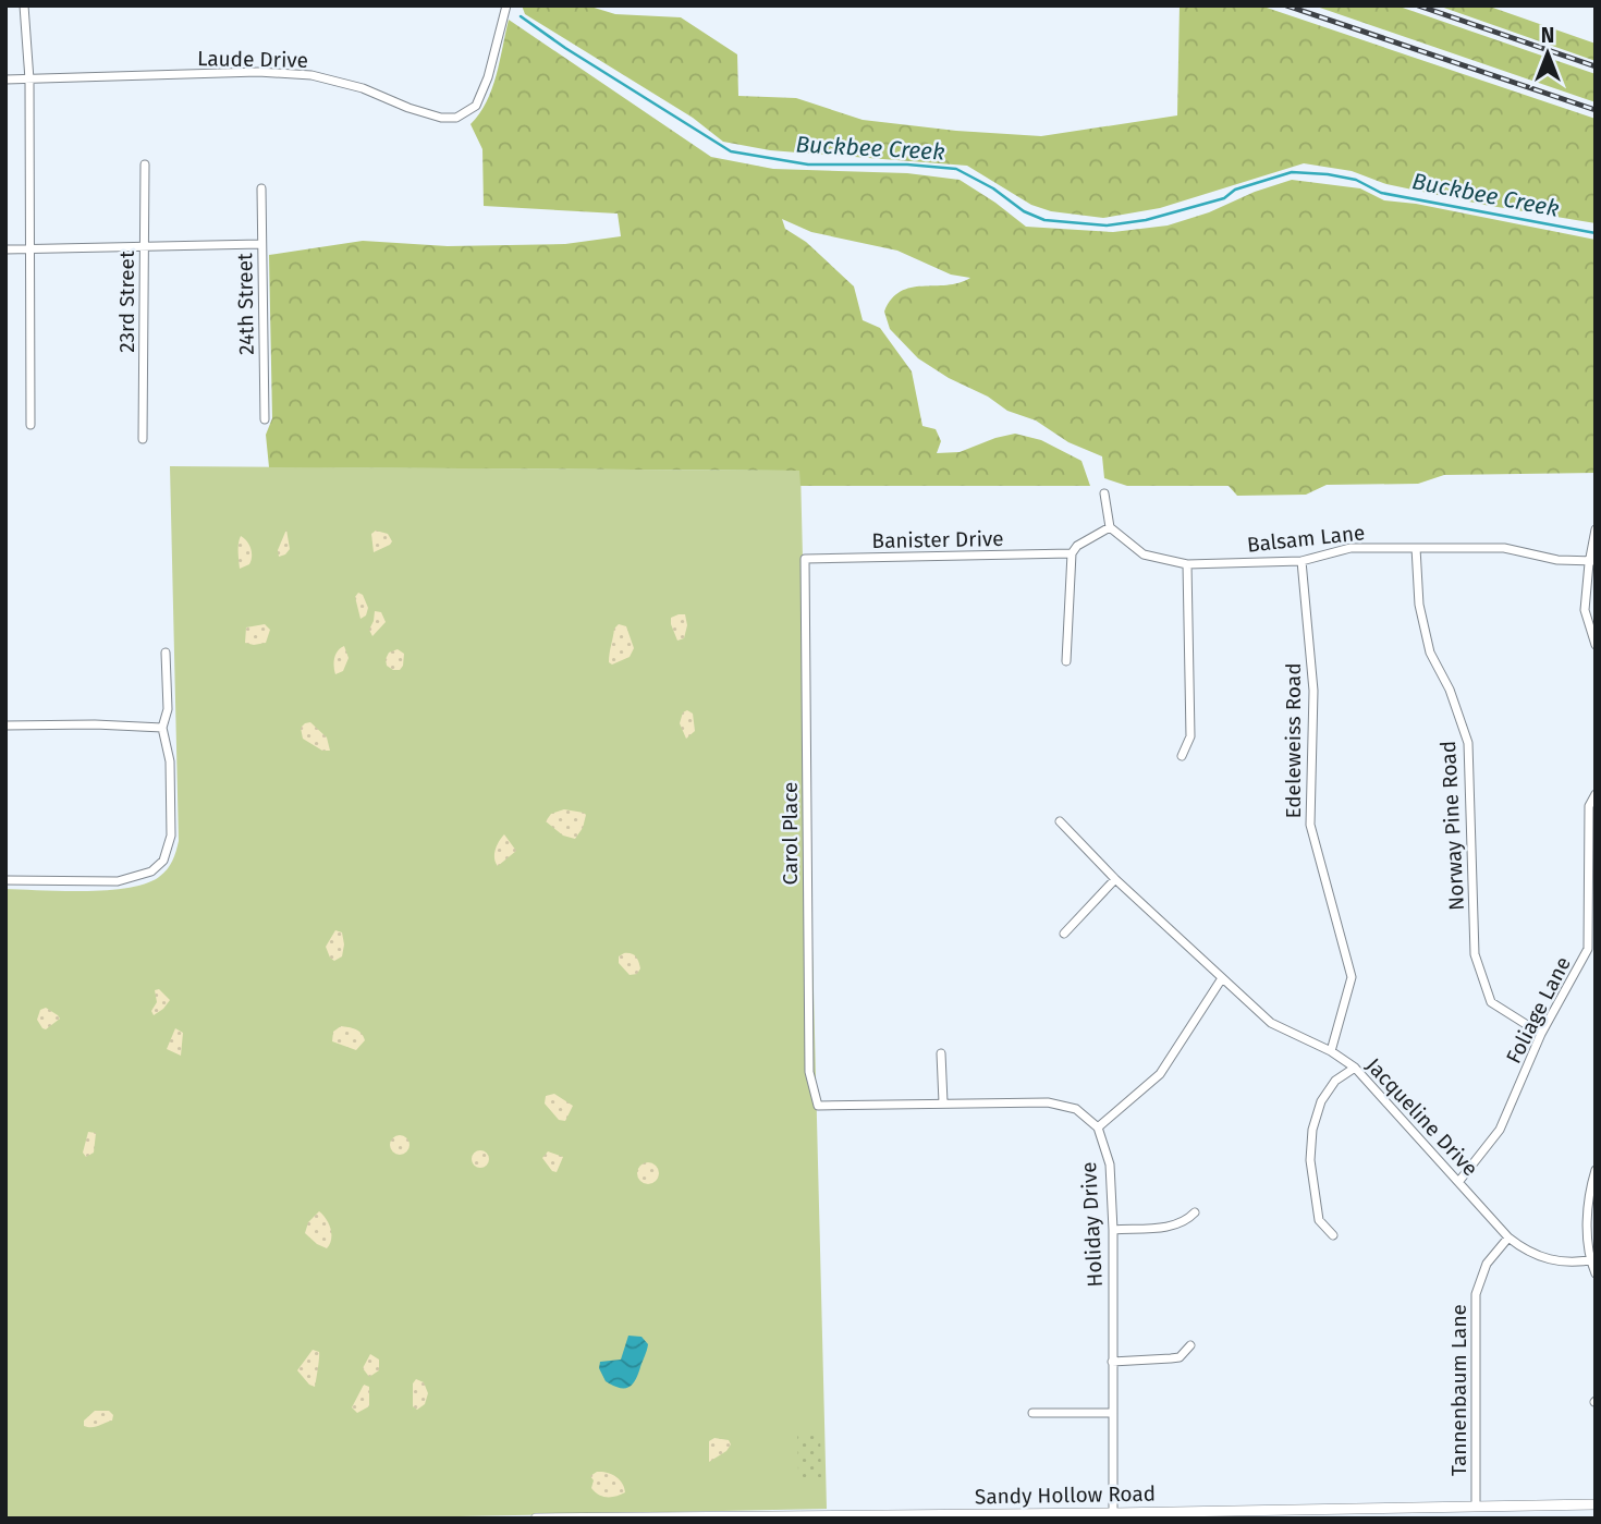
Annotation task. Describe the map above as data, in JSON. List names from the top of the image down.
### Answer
{
  "streets": {
    "street": [
      "Laude Drive",
      "23rd Street",
      "24th Street",
      "Balsam Lane",
      "Banister Drive",
      "Edeleweiss Road",
      "Norway Pine Road",
      "Carol Place",
      "Foliage Lane",
      "Jacqueline Drive",
      "Holiday Drive",
      "Tannenbaum Lane",
      "Sandy Hollow Road"
    ]
  },
  "crossings": [
    ["Balsam Lane", "Edeleweiss Road"],
    ["Balsam Lane", "Norway Pine Road"],
    ["Banister Drive", "Carol Place"],
    ["Edeleweiss Road", "Jacqueline Drive"],
    ["Norway Pine Road", "Foliage Lane"],
    ["Foliage Lane", "Jacqueline Drive"],
    ["Jacqueline Drive", "Tannenbaum Lane"],
    ["Holiday Drive", "Sandy Hollow Road"],
    ["Tannenbaum Lane", "Sandy Hollow Road"]
  ],
  "water": ["Buckbee Creek"],
  "north": "top"
}
